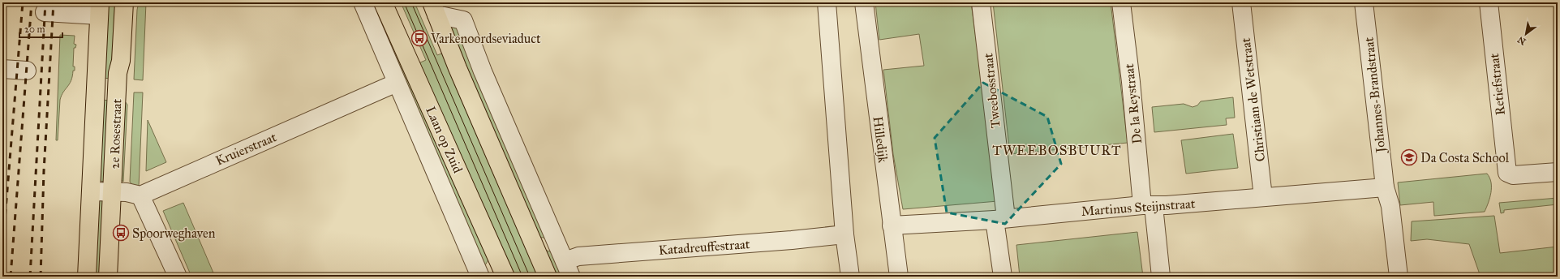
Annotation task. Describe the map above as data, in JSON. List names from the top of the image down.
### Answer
{
  "streets": {
    "main road": ["2e Rosestraat", "Laan op Zuid"],
    "street": [
      "Retiefstraat",
      "Tweebosstraat",
      "Johannes-Brandstraat",
      "Christiaan de Wetstraat",
      "De la Reystraat",
      "Hilledijk",
      "Kruierstraat",
      "Martinus Steijnstraat",
      "Katadreuffestraat"
    ]
  },
  "crossings": [
    ["Tweebosstraat", "Martinus Steijnstraat"],
    ["Johannes-Brandstraat", "Martinus Steijnstraat"],
    ["Christiaan de Wetstraat", "Martinus Steijnstraat"],
    ["De la Reystraat", "Martinus Steijnstraat"],
    ["Laan op Zuid", "Kruierstraat"],
    ["Hilledijk", "Martinus Steijnstraat"]
  ],
  "districts": ["TWEEBOSBUURT"],
  "places": {
    "bus stop": ["Varkenoordseviaduct", "Spoorweghaven"],
    "school or university": ["Da Costa School"]
  },
  "scale_bar": "20 m",
  "north": "bottom left"
}
